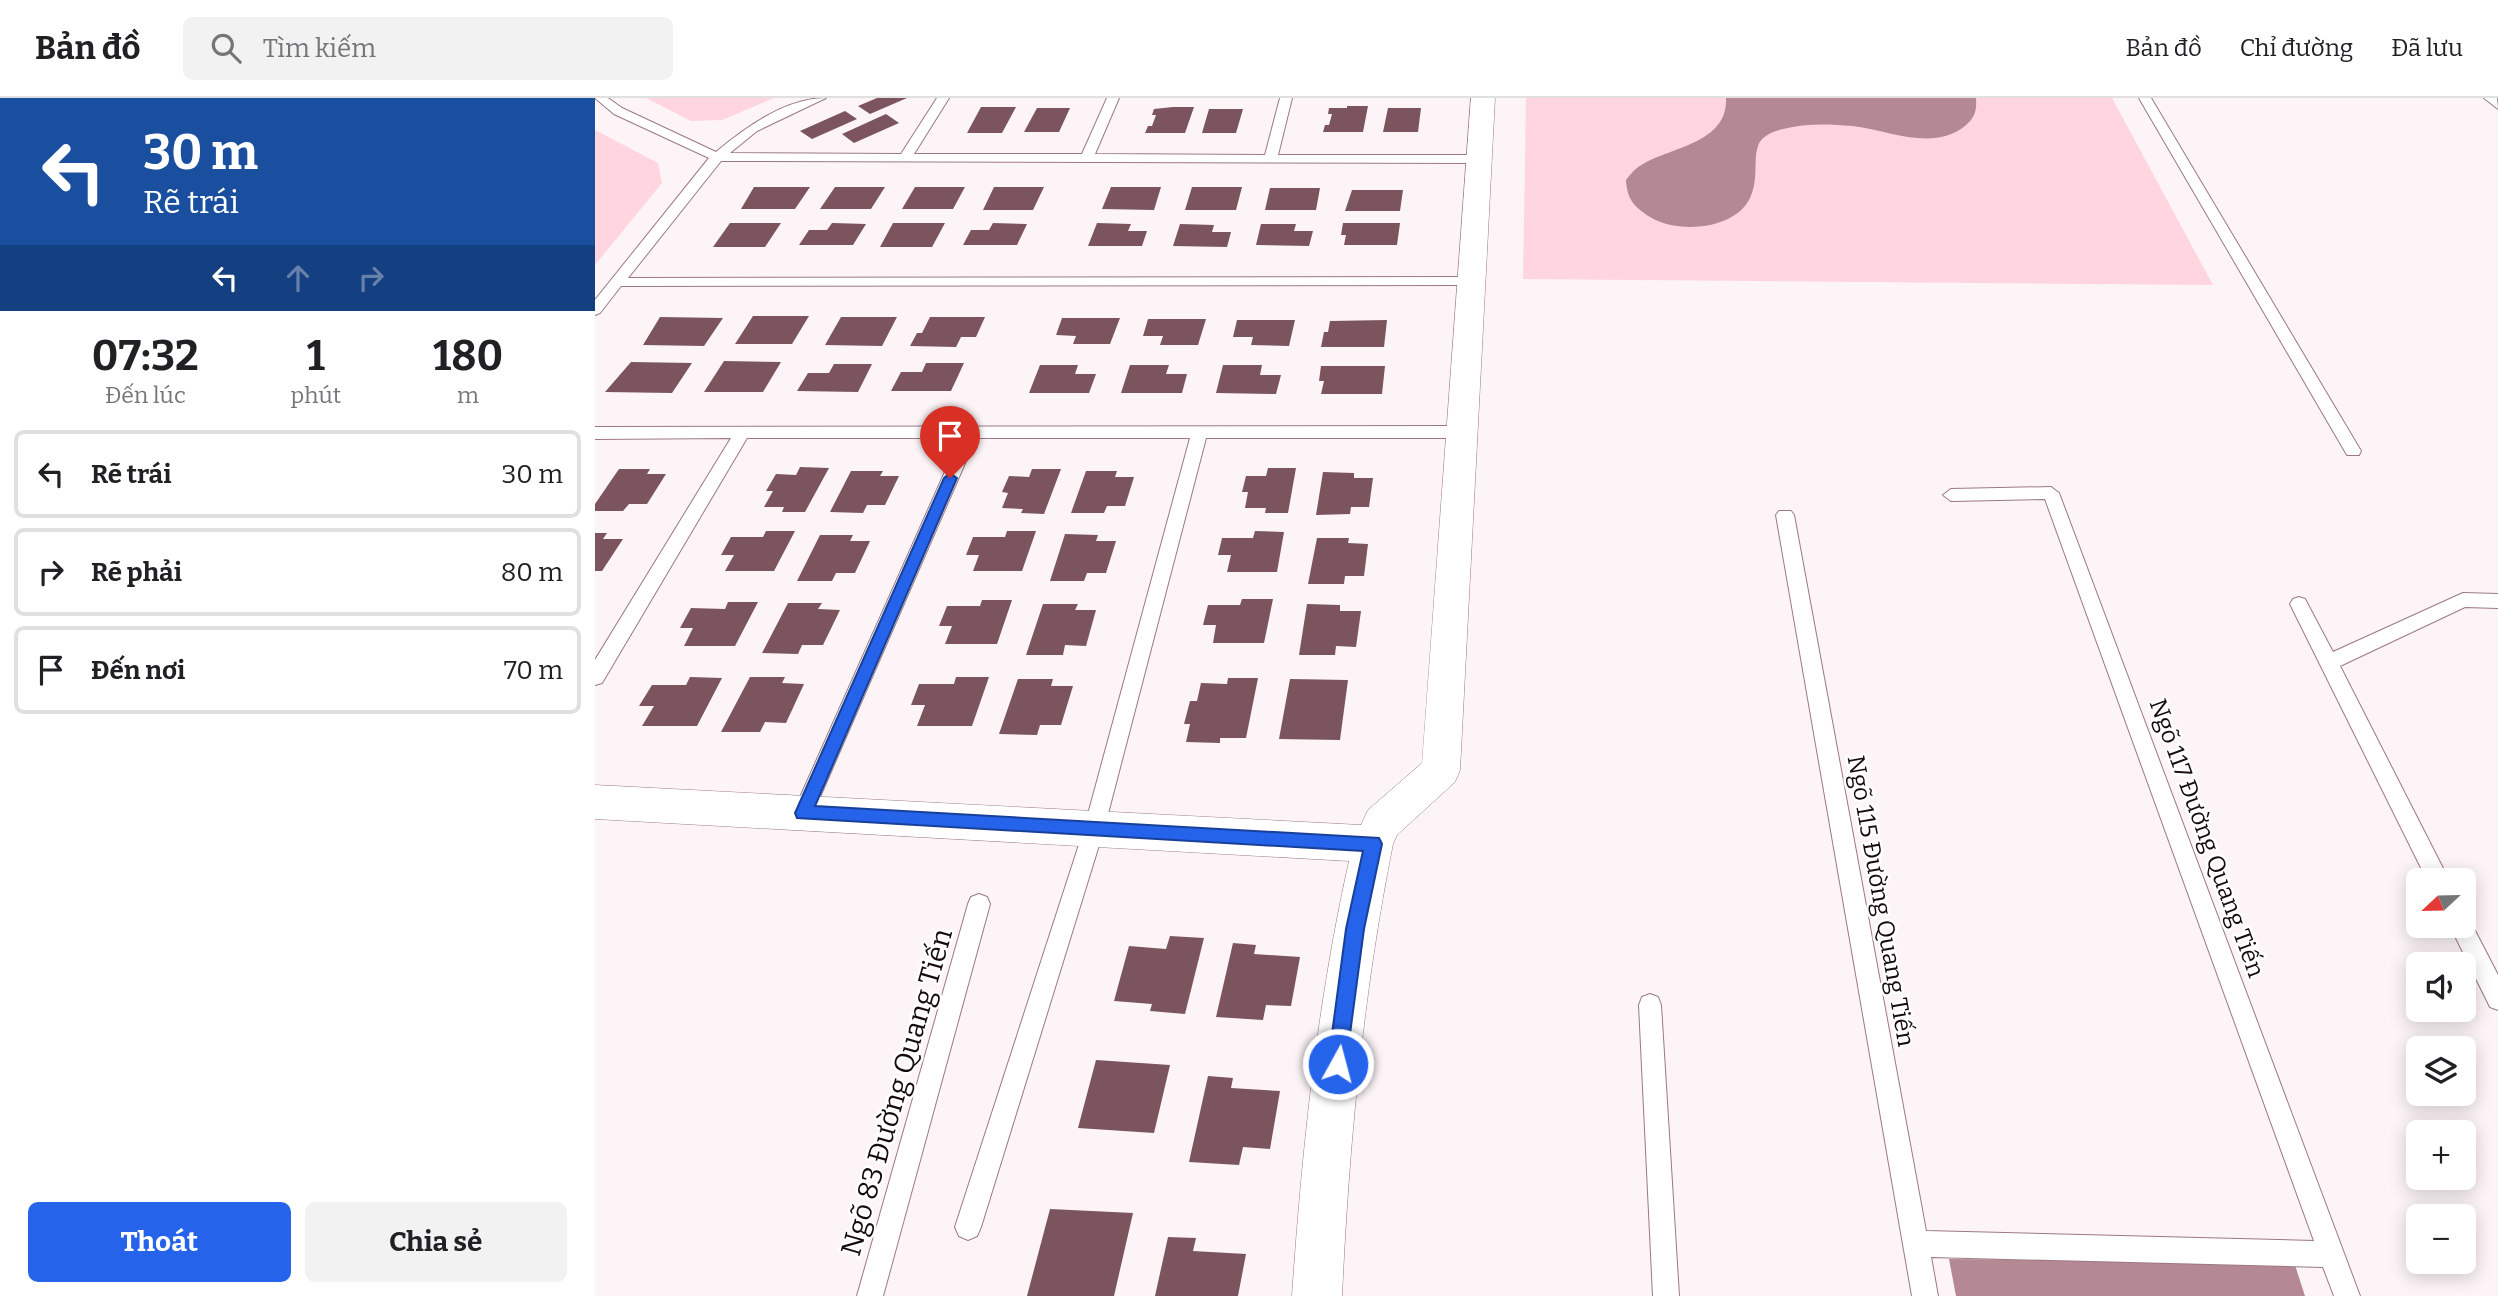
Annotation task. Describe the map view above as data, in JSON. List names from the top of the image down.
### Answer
{
  "streets": {
    "lane": ["Ngõ 117 Đường Quang Tiến", "Ngõ 115 Đường Quang Tiến", "Ngõ 83 Đường Quang Tiến"]
  },
  "north": "left",
  "page": {
    "header": "Bản đồ",
    "search": "Tìm kiếm",
    "nav": ["Bản đồ", "Chỉ đường", "Đã lưu"],
    "turn": ["30 m", "Rẽ trái"],
    "eta": [
      "07:32",
      "Đến lúc",
      "1",
      "phút",
      "180",
      "m"
    ],
    "list": [
      {
        "name": "Rẽ trái",
        "value": "30 m"
      },
      {
        "name": "Rẽ phải",
        "value": "80 m"
      },
      {
        "name": "Đến nơi",
        "value": "70 m"
      }
    ],
    "map_buttons": ["+", "−"],
    "buttons": ["Thoát", "Chia sẻ"]
  }
}
